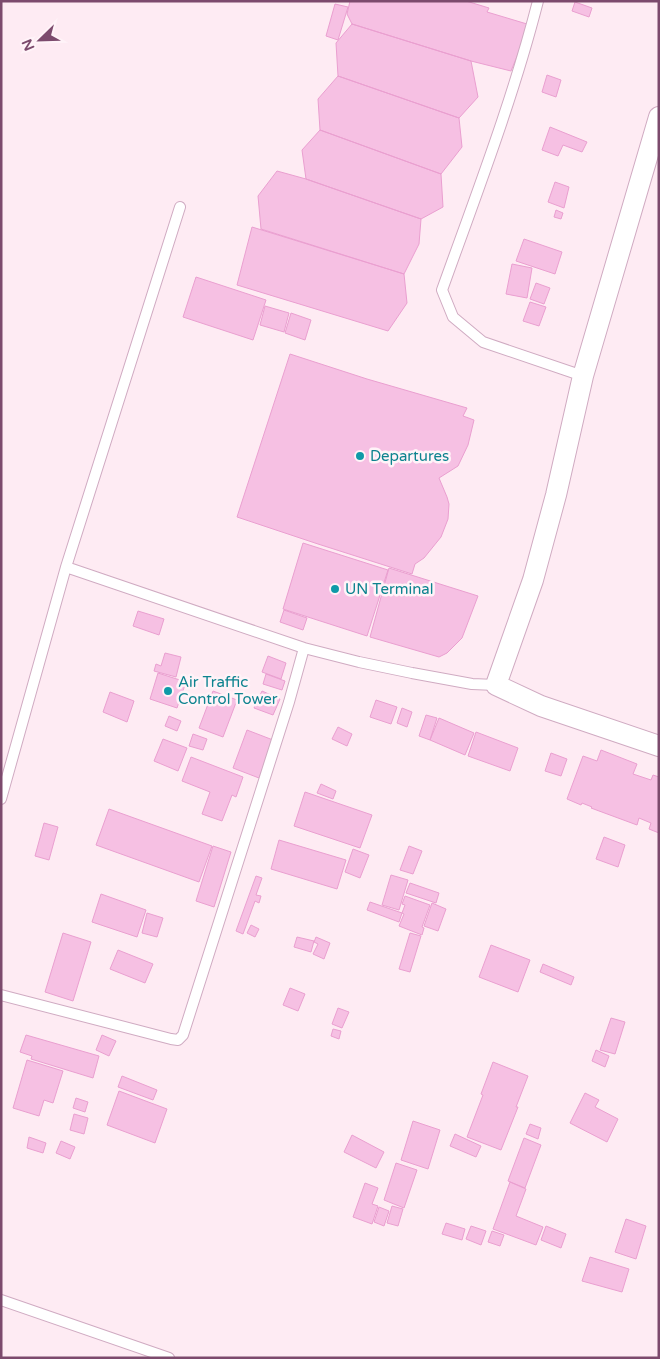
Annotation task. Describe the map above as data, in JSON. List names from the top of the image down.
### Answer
{
  "places": ["Departures", "UN Terminal", "Air Traffic Control Tower"],
  "north": "bottom left"
}
